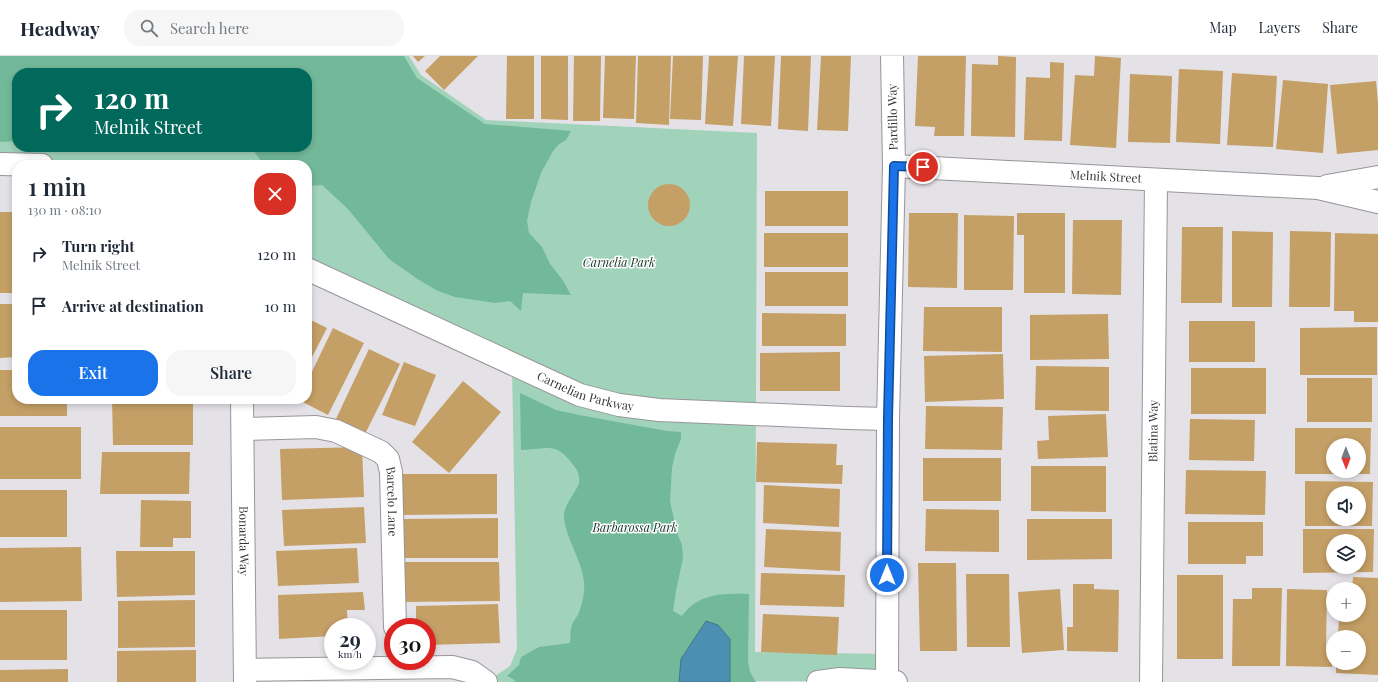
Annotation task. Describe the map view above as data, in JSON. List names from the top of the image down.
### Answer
{
  "streets": {
    "street": [
      "Pardillo Way",
      "Melnik Street",
      "Carnelian Parkway",
      "Blatina Way",
      "Barcelo Lane",
      "Bonarda Way"
    ]
  },
  "crossings": [
    ["Pardillo Way", "Melnik Street"],
    ["Pardillo Way", "Carnelian Parkway"],
    ["Melnik Street", "Blatina Way"],
    ["Barcelo Lane", "Bonarda Way"]
  ],
  "parks": ["Carnelia Park", "Barbarossa Park"],
  "north": "bottom",
  "page": {
    "header": "Headway",
    "search": "Search here",
    "nav": ["Map", "Layers", "Share"],
    "turn": ["120 m", "Melnik Street"],
    "heading": ["1 min", "130 m · 08:10"],
    "list": [
      {
        "name": "Turn right",
        "note": "Melnik Street",
        "value": "120 m"
      },
      {
        "name": "Arrive at destination",
        "value": "10 m"
      }
    ],
    "buttons": ["Exit", "Share"],
    "map_buttons": ["+", "−"],
    "speed": "29 km/h",
    "limit": "30"
  }
}
